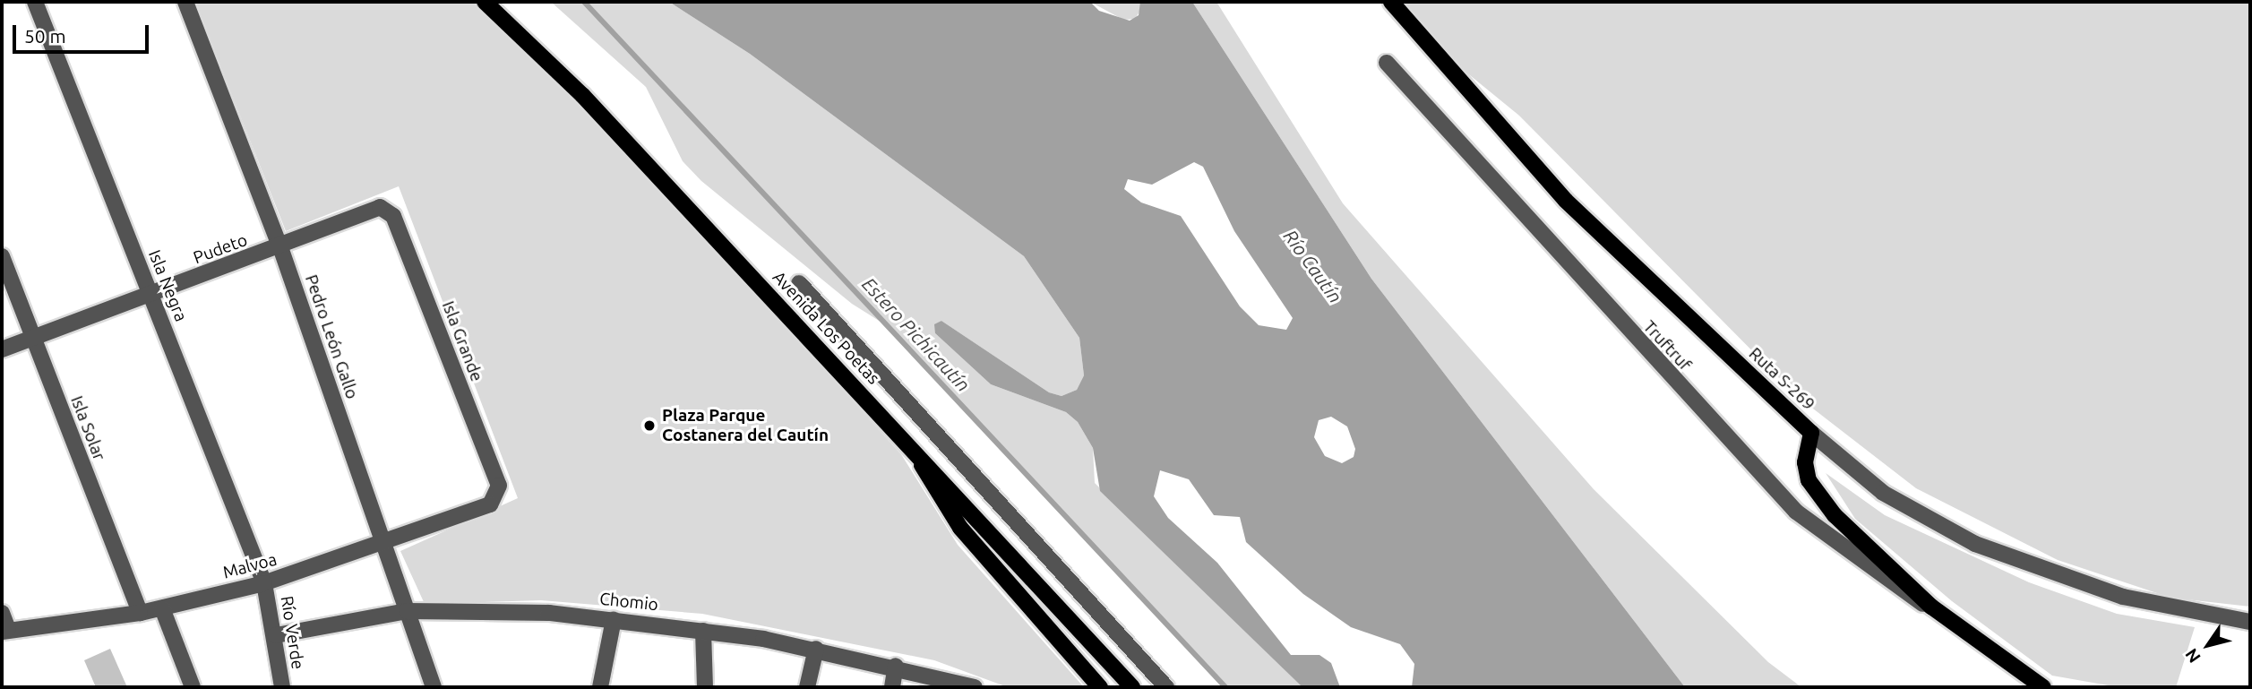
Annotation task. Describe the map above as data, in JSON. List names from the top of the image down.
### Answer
{
  "streets": {
    "main road": ["Avenida Los Poetas", "Truftruf", "Ruta S-269"],
    "street": [
      "Pudeto",
      "Isla Negra",
      "Pedro León Gallo",
      "Isla Grande",
      "Isla Solar",
      "Malvoa",
      "Chomio",
      "Río Verde"
    ]
  },
  "crossings": [
    ["Pudeto", "Isla Negra"],
    ["Pudeto", "Pedro León Gallo"],
    ["Pudeto", "Isla Grande"],
    ["Pudeto", "Isla Solar"],
    ["Isla Negra", "Malvoa"],
    ["Isla Negra", "Río Verde"],
    ["Pedro León Gallo", "Malvoa"],
    ["Pedro León Gallo", "Chomio"],
    ["Isla Grande", "Malvoa"],
    ["Truftruf", "Ruta S-269"],
    ["Isla Solar", "Malvoa"],
    ["Malvoa", "Río Verde"],
    ["Chomio", "Río Verde"]
  ],
  "water": ["Río Cautín", "Estero Pichicautín"],
  "places": ["Plaza Parque Costanera del Cautín"],
  "scale_bar": "50 m",
  "north": "bottom left"
}
